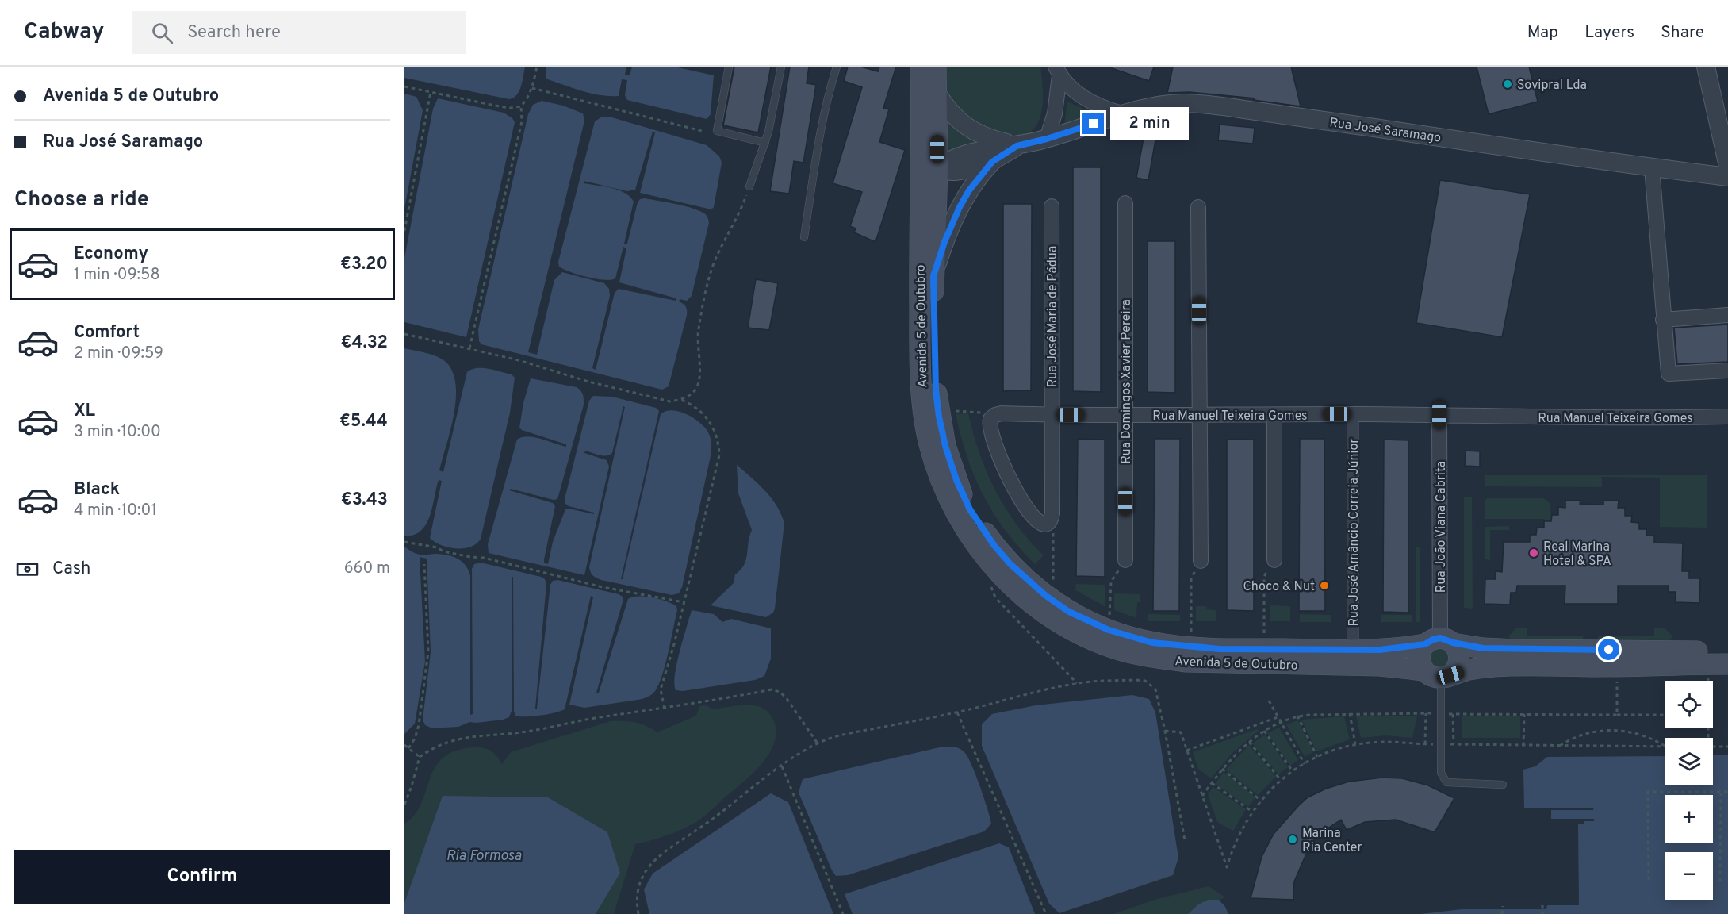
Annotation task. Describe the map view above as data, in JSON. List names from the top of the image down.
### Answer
{
  "streets": {
    "main road": ["Avenida 5 de Outubro"],
    "street": [
      "Rua José Saramago",
      "Rua José Maria de Pádua",
      "Rua Domingos Xavier Pereira",
      "Rua Manuel Teixeira Gomes",
      "Rua João Viana Cabrita",
      "Rua José Amâncio Correia Júnior"
    ]
  },
  "crossings": [
    ["Rua José Maria de Pádua", "Rua Manuel Teixeira Gomes"],
    ["Avenida 5 de Outubro", "Rua João Viana Cabrita"],
    ["Avenida 5 de Outubro", "Rua José Amâncio Correia Júnior"],
    ["Rua Domingos Xavier Pereira", "Rua Manuel Teixeira Gomes"],
    ["Rua Manuel Teixeira Gomes", "Rua João Viana Cabrita"],
    ["Rua Manuel Teixeira Gomes", "Rua José Amâncio Correia Júnior"]
  ],
  "water": ["Ria Formosa"],
  "places": [
    "Sovipral Lda",
    "Real Marina Hotel & SPA",
    "Choco & Nut",
    "Marina Ria Center"
  ],
  "page": {
    "header": "Cabway",
    "search": "Search here",
    "nav": ["Map", "Layers", "Share"],
    "banner": ["Avenida 5 de Outubro", "Rua José Saramago"],
    "bubble": "2 min",
    "heading": "Choose a ride",
    "list": [
      {
        "name": "Economy",
        "note": "1 min · 09:58",
        "value": "€3.20"
      },
      {
        "name": "Comfort",
        "note": "2 min · 09:59",
        "value": "€4.32"
      },
      {
        "name": "XL",
        "note": "3 min · 10:00",
        "value": "€5.44"
      },
      {
        "name": "Black",
        "note": "4 min · 10:01",
        "value": "€3.43"
      }
    ],
    "pay": ["Cash", "660 m"],
    "map_buttons": ["+", "−"],
    "buttons": "Confirm"
  }
}
